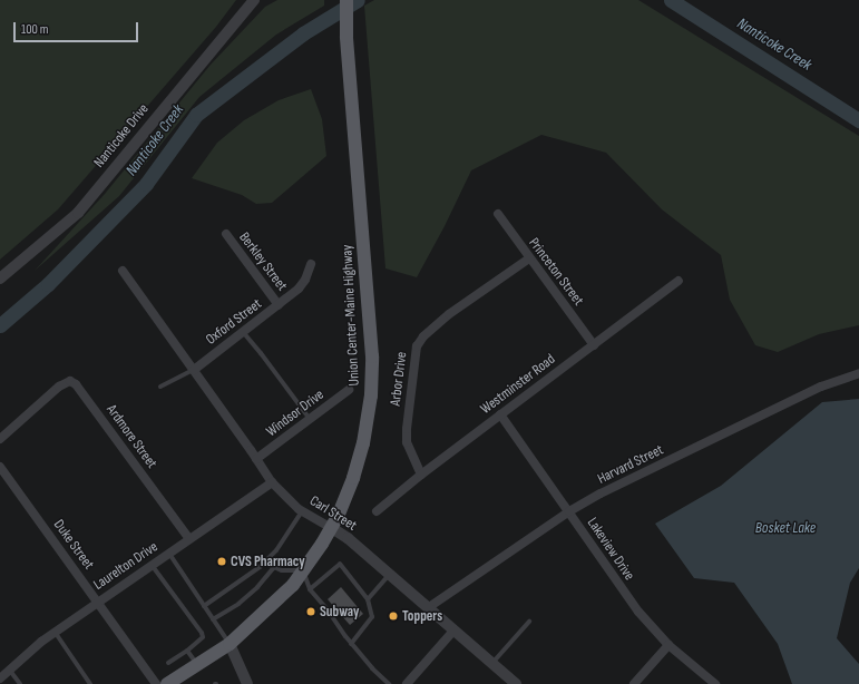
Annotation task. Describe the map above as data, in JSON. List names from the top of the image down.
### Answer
{
  "streets": {
    "main road": ["Union Center-Maine Highway"],
    "street": [
      "Nanticoke Drive",
      "Berkley Street",
      "Princeton Street",
      "Oxford Street",
      "Arbor Drive",
      "Westminster Road",
      "Windsor Drive",
      "Ardmore Street",
      "Harvard Street",
      "Carl Street",
      "Duke Street",
      "Lakeview Drive",
      "Laurelton Drive"
    ]
  },
  "crossings": [
    ["Berkley Street", "Oxford Street"],
    ["Princeton Street", "Arbor Drive"],
    ["Princeton Street", "Westminster Road"],
    ["Union Center-Maine Highway", "Carl Street"],
    ["Oxford Street", "Carl Street"],
    ["Arbor Drive", "Westminster Road"],
    ["Westminster Road", "Lakeview Drive"],
    ["Windsor Drive", "Carl Street"],
    ["Ardmore Street", "Laurelton Drive"],
    ["Harvard Street", "Carl Street"],
    ["Harvard Street", "Lakeview Drive"],
    ["Carl Street", "Laurelton Drive"],
    ["Duke Street", "Laurelton Drive"]
  ],
  "water": ["Nanticoke Creek", "Bosket Lake"],
  "places": ["CVS Pharmacy", "Subway", "Toppers"],
  "scale_bar": "100 m"
}
